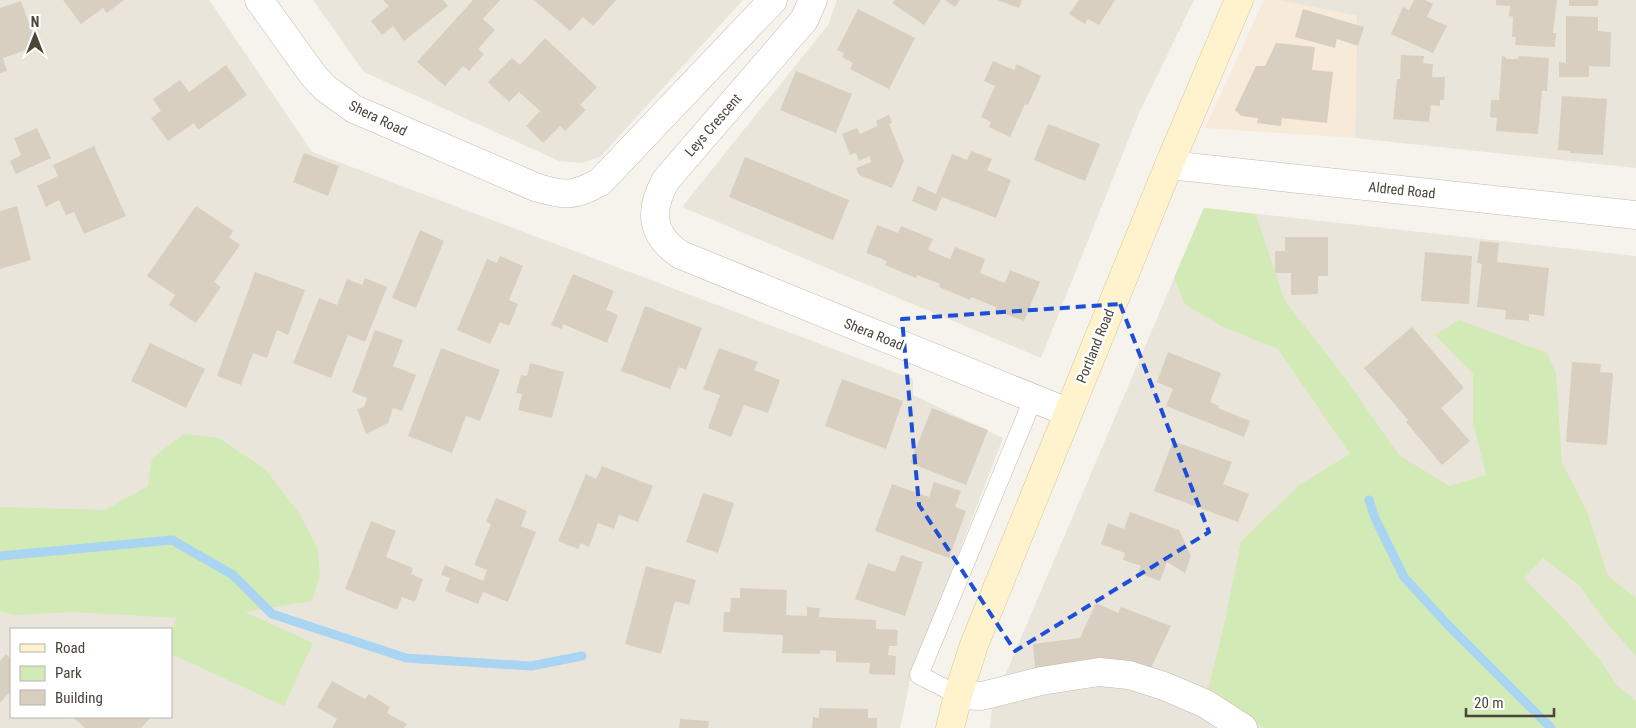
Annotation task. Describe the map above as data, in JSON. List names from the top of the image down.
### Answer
{
  "streets": {
    "street": [
      "Shera Road",
      "Leys Crescent",
      "Aldred Road",
      "Portland Road"
    ]
  },
  "crossings": [
    ["Shera Road", "Leys Crescent"],
    ["Shera Road", "Portland Road"],
    ["Aldred Road", "Portland Road"]
  ],
  "legend": ["Road", "Park", "Building"],
  "scale_bar": "20 m",
  "north": "top"
}
